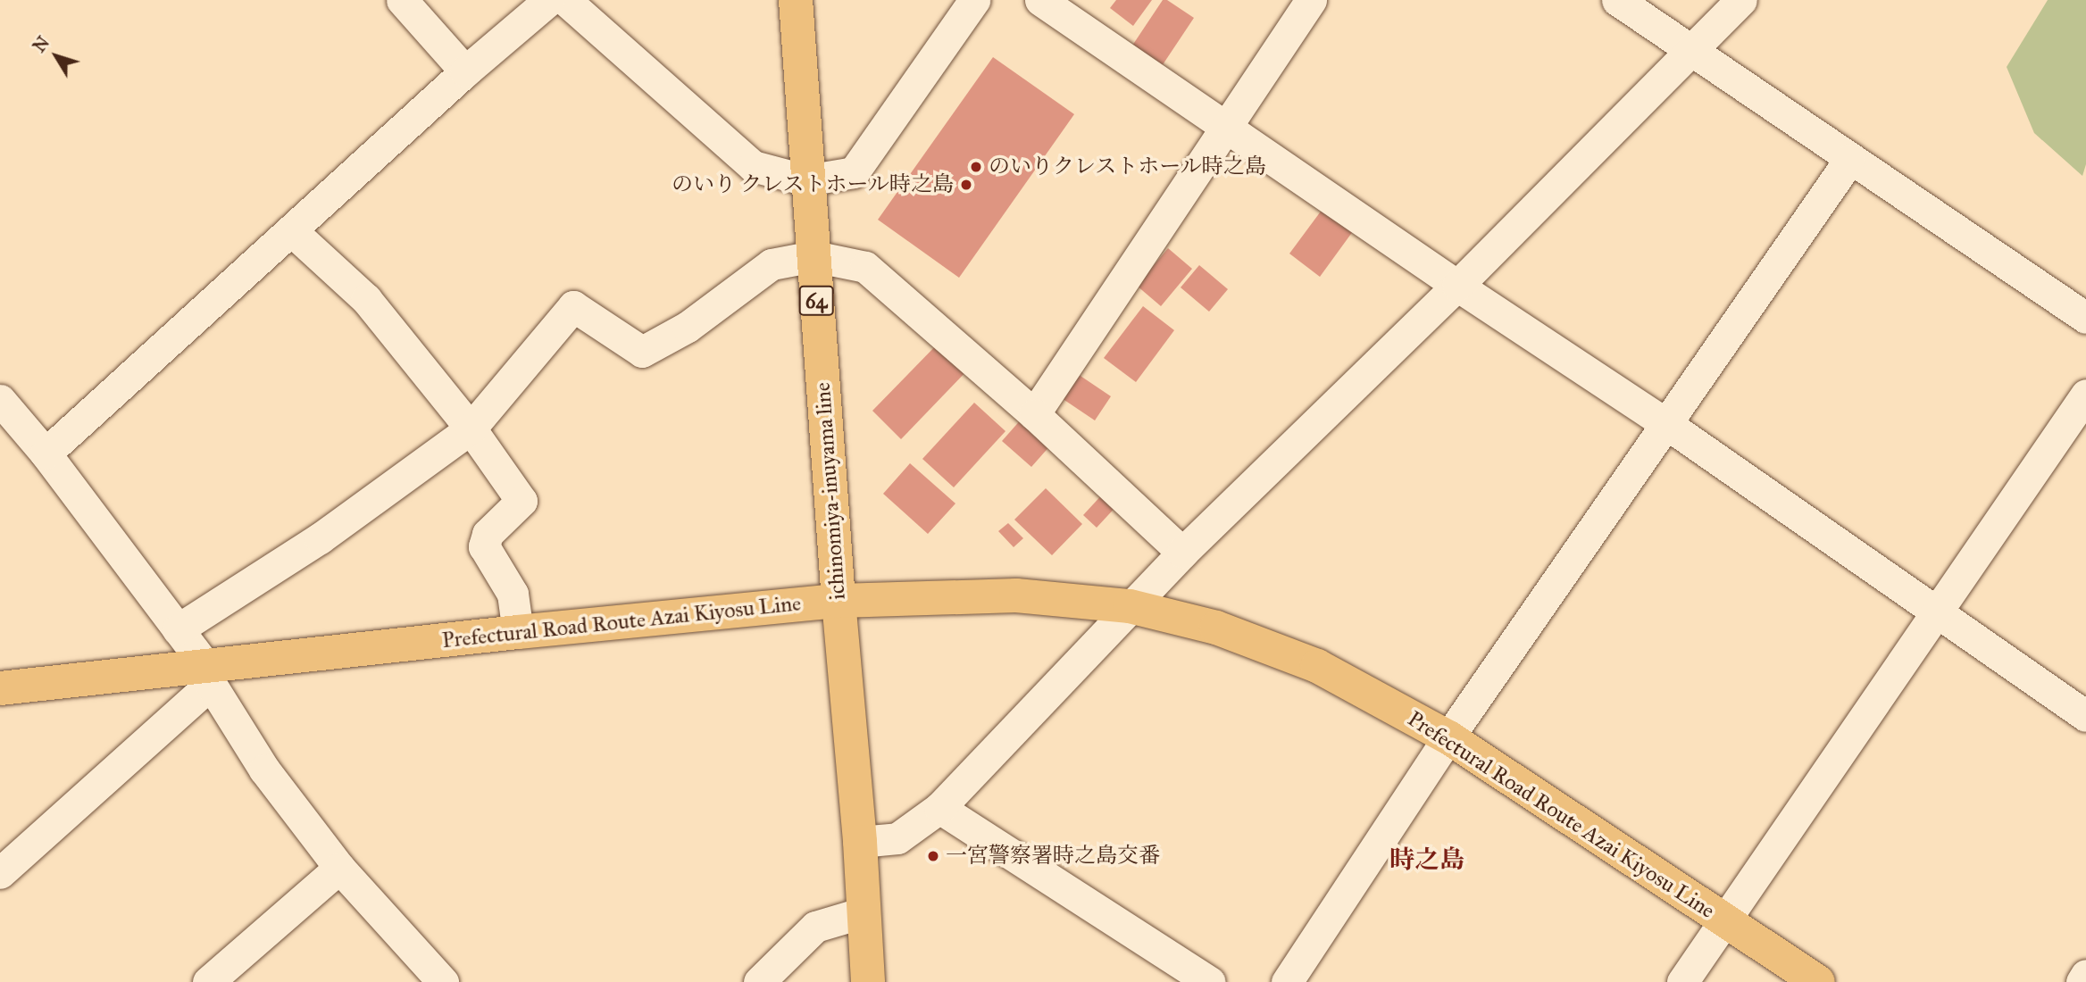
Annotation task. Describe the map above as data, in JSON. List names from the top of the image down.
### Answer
{
  "streets": {
    "main road": ["64", "ichinomiya-inuyama line", "Prefectural Road Route Azai Kiyosu Line"]
  },
  "crossings": [
    ["ichinomiya-inuyama line", "Prefectural Road Route Azai Kiyosu Line"]
  ],
  "districts": ["時之島"],
  "places": ["のいりクレストホール時之島", "のいり クレストホール時之島", "一宮警察署時之島交番"],
  "north": "top left"
}
